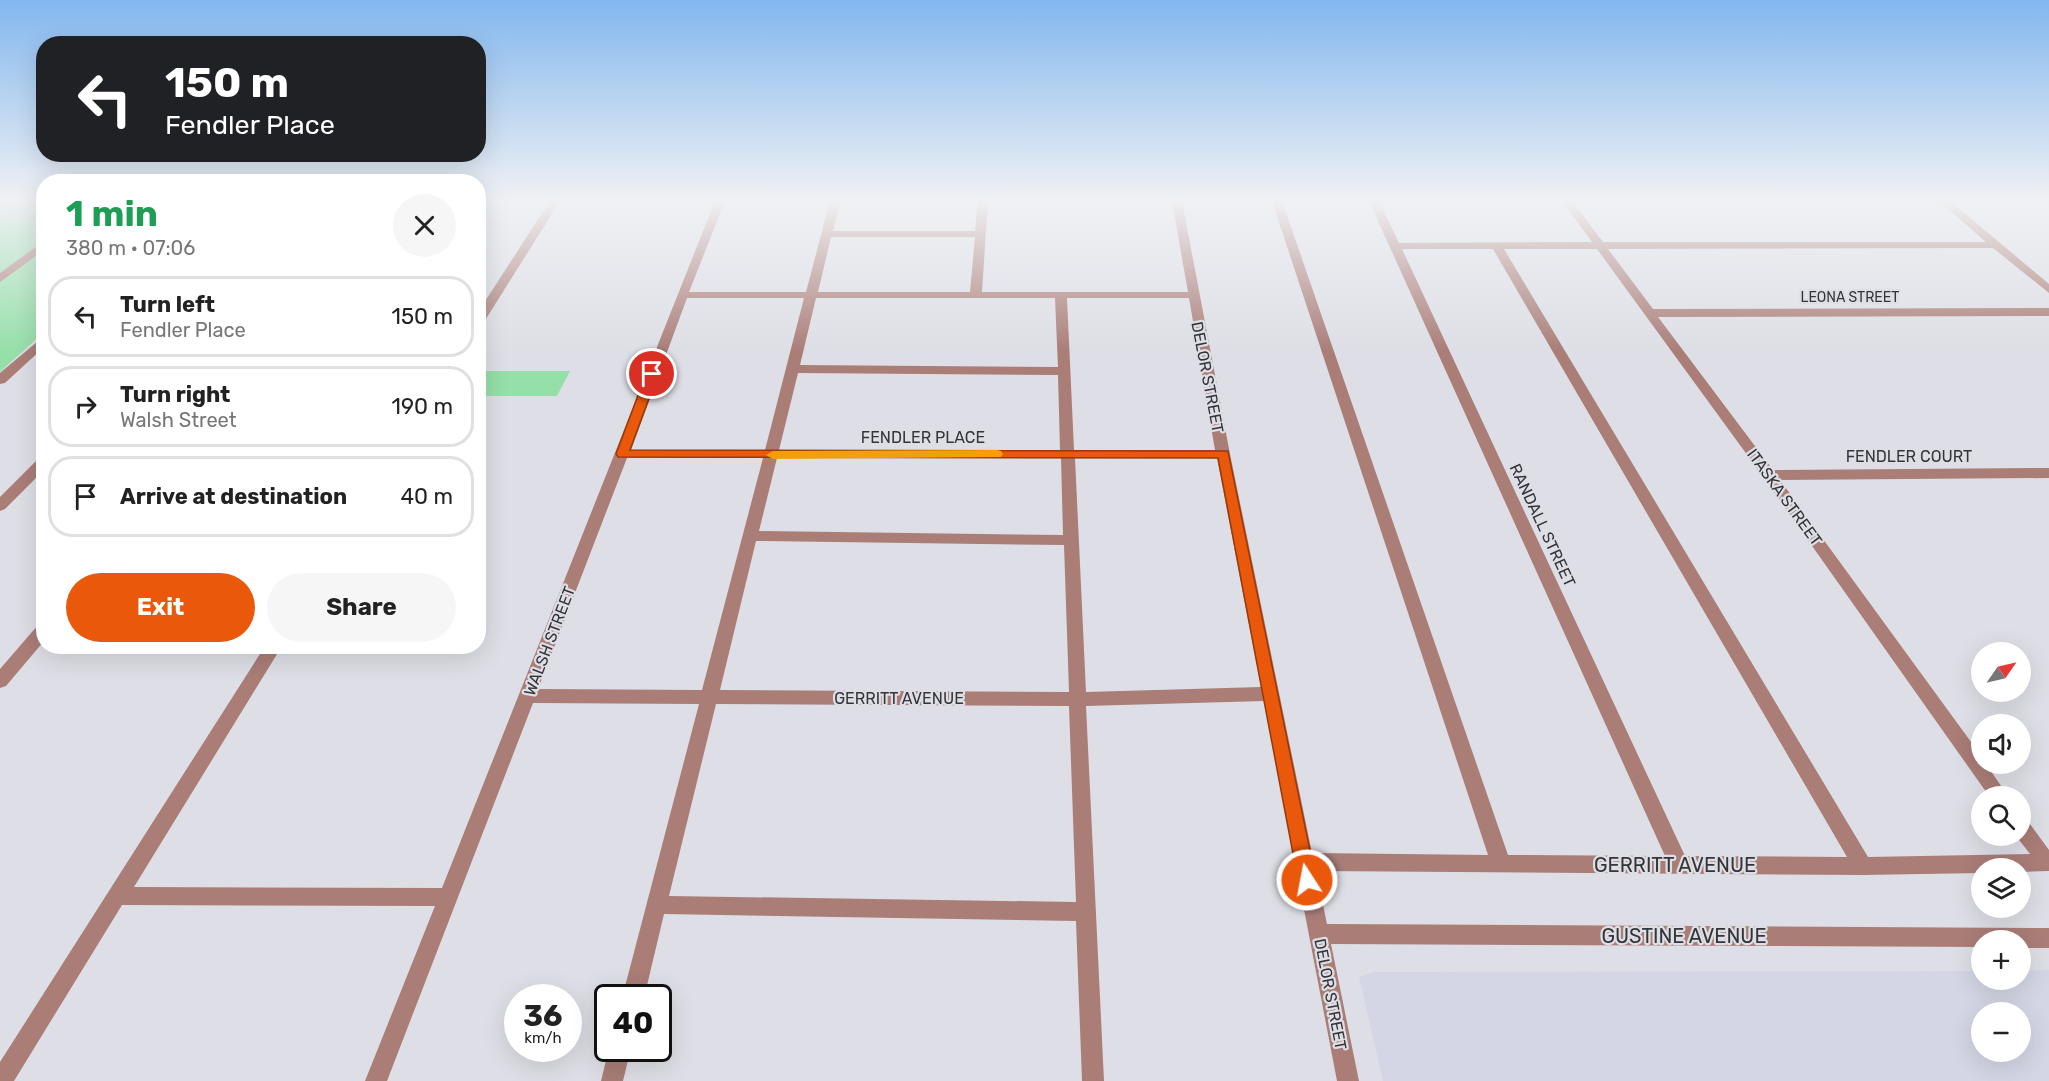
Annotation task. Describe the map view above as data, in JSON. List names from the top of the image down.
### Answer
{
  "streets": {
    "street": [
      "LEONA STREET",
      "DELOR STREET",
      "FENDLER PLACE",
      "FENDLER COURT",
      "ITASKA STREET",
      "RANDALL STREET",
      "WALSH STREET",
      "GERRITT AVENUE",
      "GUSTINE AVENUE"
    ]
  },
  "crossings": [
    ["LEONA STREET", "ITASKA STREET"],
    ["DELOR STREET", "FENDLER PLACE"],
    ["DELOR STREET", "GERRITT AVENUE"],
    ["DELOR STREET", "GUSTINE AVENUE"],
    ["FENDLER PLACE", "WALSH STREET"],
    ["FENDLER COURT", "ITASKA STREET"],
    ["RANDALL STREET", "GERRITT AVENUE"],
    ["WALSH STREET", "GERRITT AVENUE"]
  ],
  "north": "top right",
  "page": {
    "turn": ["150 m", "Fendler Place"],
    "heading": ["1 min", "380 m · 07:06"],
    "list": [
      {
        "name": "Turn left",
        "note": "Fendler Place",
        "value": "150 m"
      },
      {
        "name": "Turn right",
        "note": "Walsh Street",
        "value": "190 m"
      },
      {
        "name": "Arrive at destination",
        "value": "40 m"
      }
    ],
    "buttons": ["Exit", "Share"],
    "map_buttons": ["+", "−"],
    "speed": "36 km/h",
    "limit": "40"
  }
}
